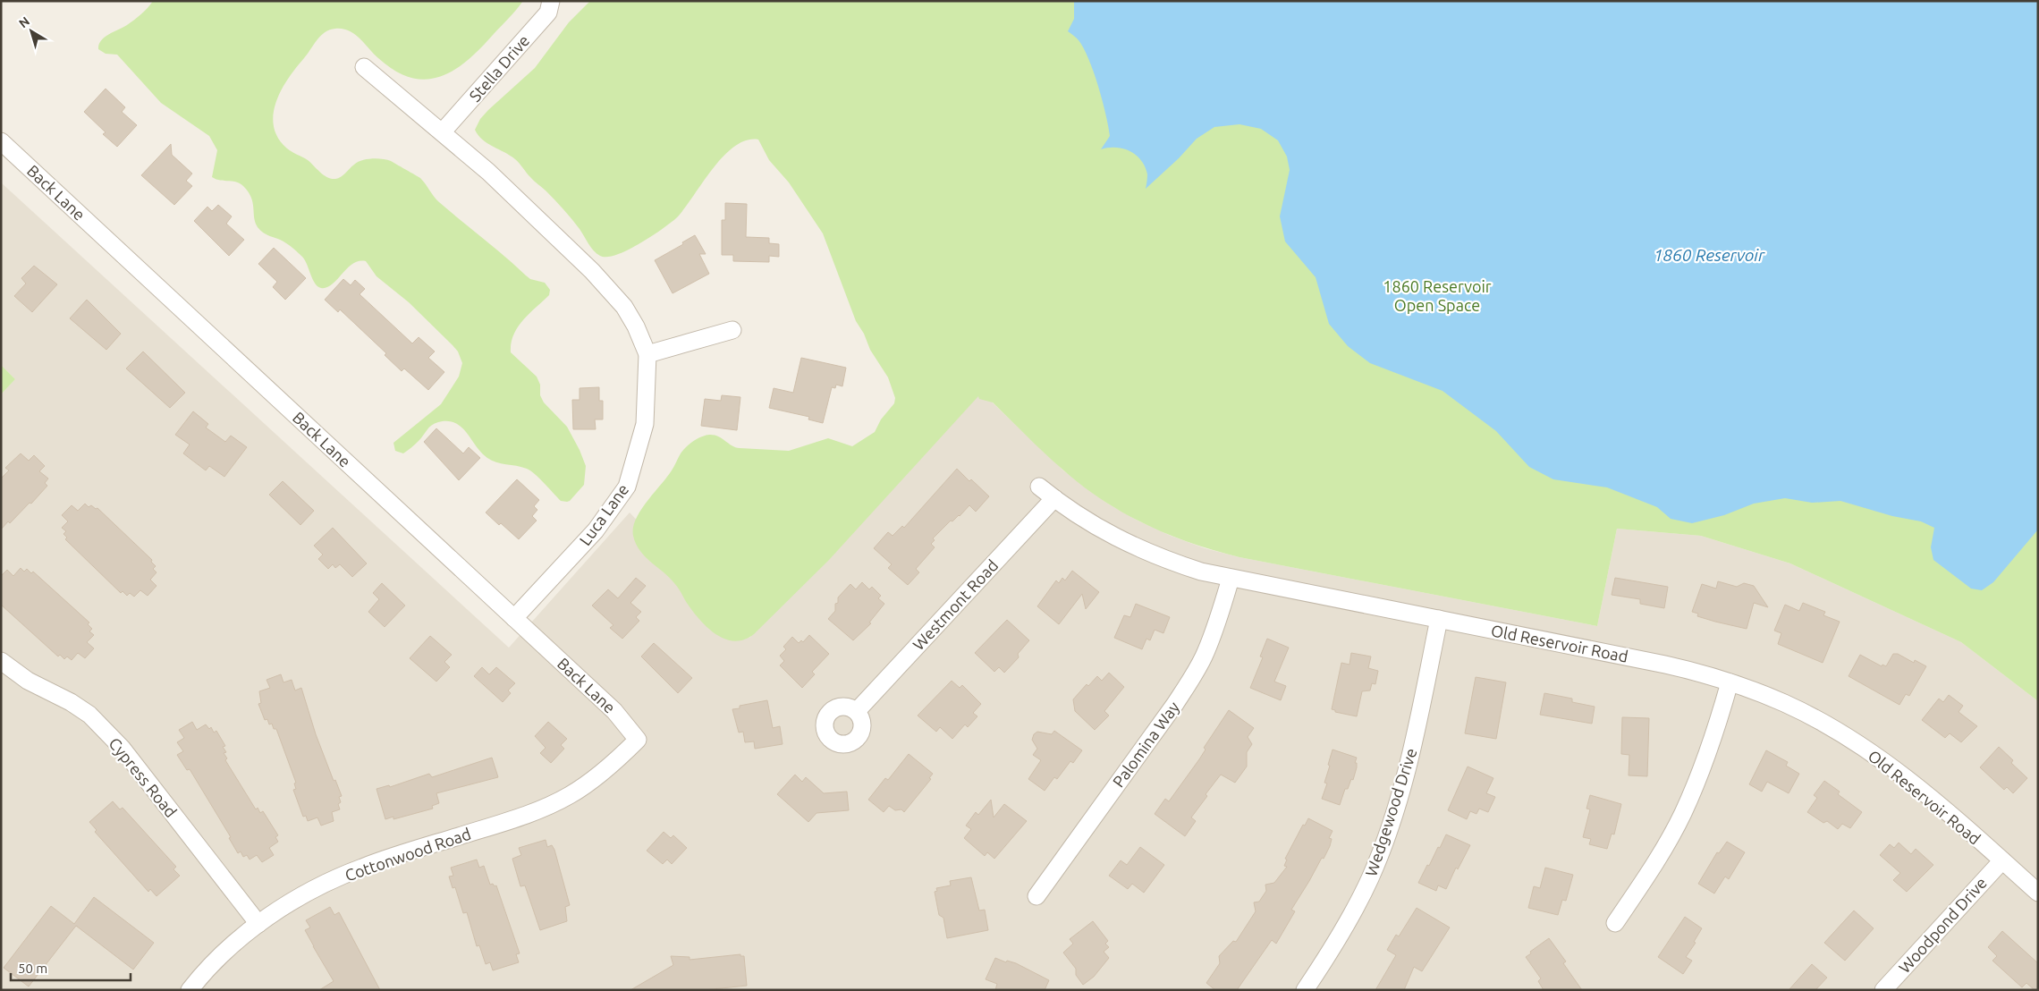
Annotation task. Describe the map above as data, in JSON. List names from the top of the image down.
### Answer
{
  "streets": {
    "street": [
      "Stella Drive",
      "Back Lane",
      "Luca Lane",
      "Westmont Road",
      "Old Reservoir Road",
      "Palomina Way",
      "Cypress Road",
      "Wedgewood Drive",
      "Cottonwood Road",
      "Woodpond Drive"
    ]
  },
  "crossings": [
    ["Stella Drive", "Luca Lane"],
    ["Back Lane", "Luca Lane"],
    ["Back Lane", "Cottonwood Road"],
    ["Westmont Road", "Old Reservoir Road"],
    ["Old Reservoir Road", "Palomina Way"],
    ["Old Reservoir Road", "Wedgewood Drive"],
    ["Old Reservoir Road", "Woodpond Drive"],
    ["Cypress Road", "Cottonwood Road"]
  ],
  "water": ["1860 Reservoir"],
  "parks": ["1860 Reservoir Open Space"],
  "scale_bar": "50 m",
  "north": "top left"
}
